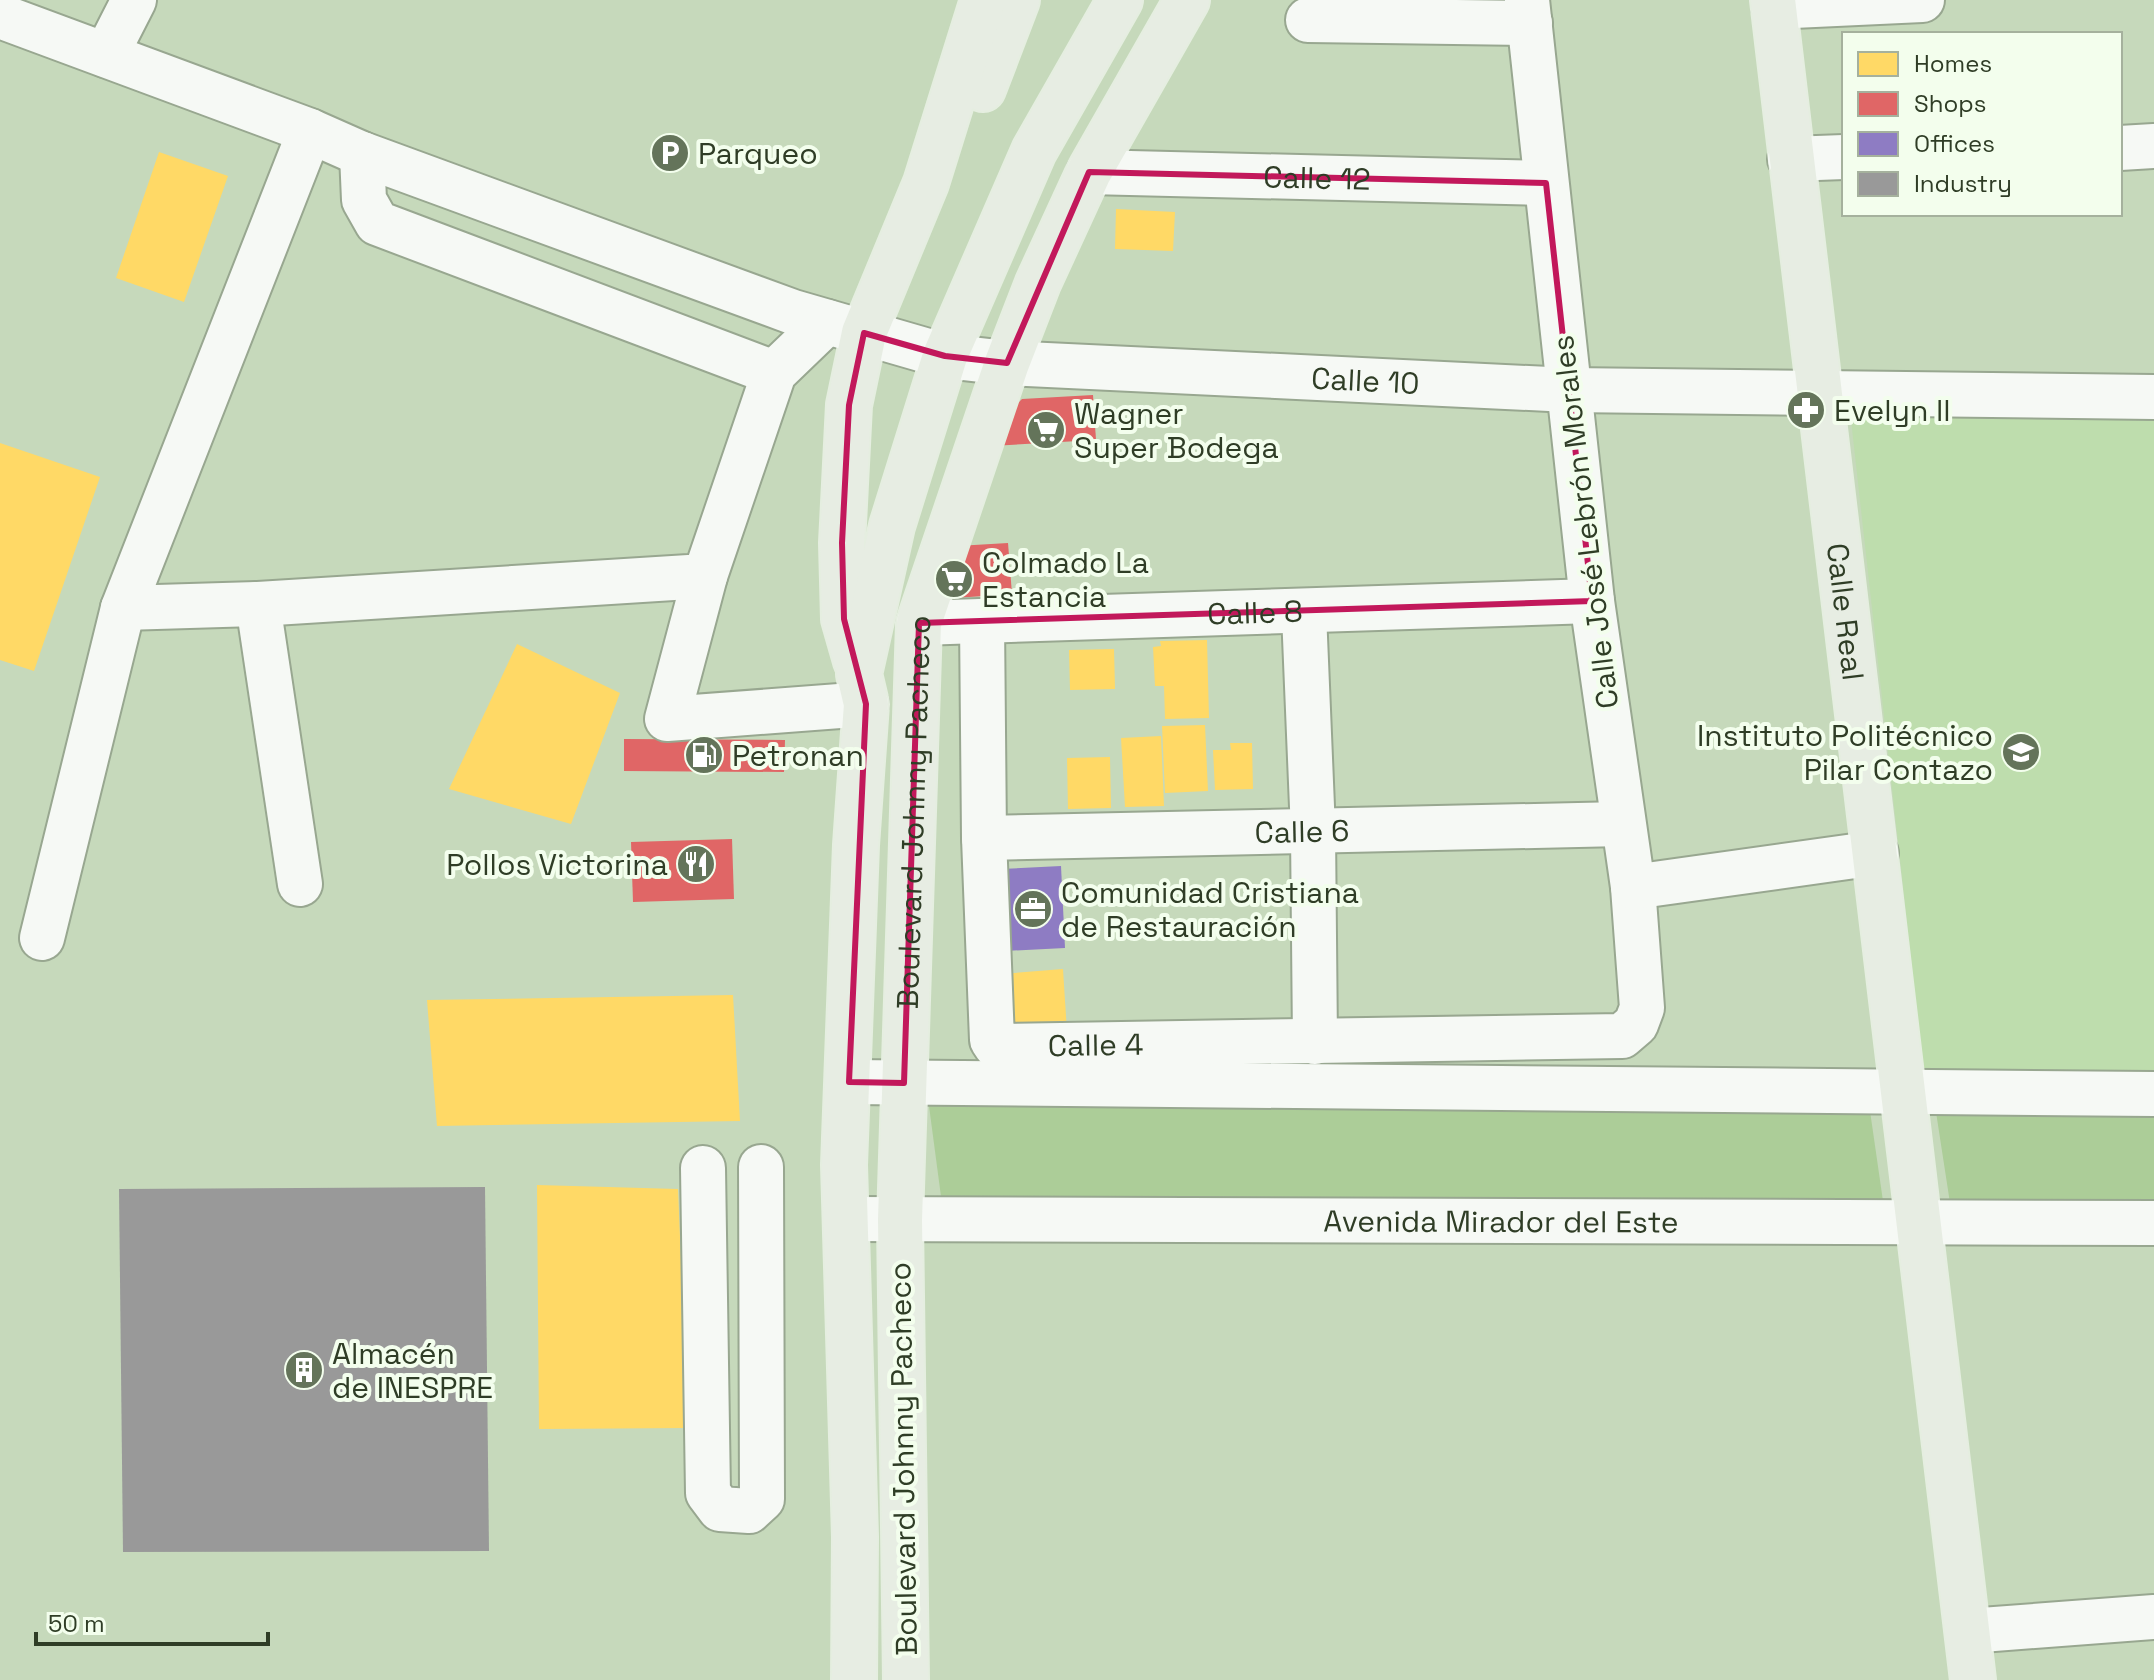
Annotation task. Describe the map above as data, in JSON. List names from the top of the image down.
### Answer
{
  "streets": {
    "main road": ["Calle Real", "Boulevard Johnny Pacheco"],
    "street": [
      "Calle 12",
      "Calle 10",
      "Calle José Lebrón Morales",
      "Calle 8",
      "Calle 6",
      "Calle 4",
      "Avenida Mirador del Este"
    ]
  },
  "crossings": [
    ["Calle 12", "Calle José Lebrón Morales"],
    ["Calle 12", "Boulevard Johnny Pacheco"],
    ["Calle 10", "Calle José Lebrón Morales"],
    ["Calle 10", "Calle Real"],
    ["Calle 10", "Boulevard Johnny Pacheco"],
    ["Calle José Lebrón Morales", "Calle 8"],
    ["Calle José Lebrón Morales", "Calle 6"],
    ["Calle José Lebrón Morales", "Calle 4"],
    ["Calle Real", "Avenida Mirador del Este"],
    ["Calle 8", "Boulevard Johnny Pacheco"],
    ["Calle 8", "Calle 4"],
    ["Boulevard Johnny Pacheco", "Avenida Mirador del Este"],
    ["Calle 6", "Calle 4"]
  ],
  "places": {
    "parking": ["Parqueo"],
    "pharmacy": ["Evelyn ll"],
    "supermarket": ["Wagner Super Bodega", "Colmado La Estancia"],
    "school or university": ["Instituto Politécnico Pilar Contazo"],
    "fuel station": ["Petronan"],
    "restaurant": ["Pollos Victorina"],
    "office": ["Comunidad Cristiana de Restauración"],
    "building": ["Almacén de INESPRE"]
  },
  "legend": [
    "Homes",
    "Shops",
    "Offices",
    "Industry"
  ],
  "scale_bar": "50 m"
}
